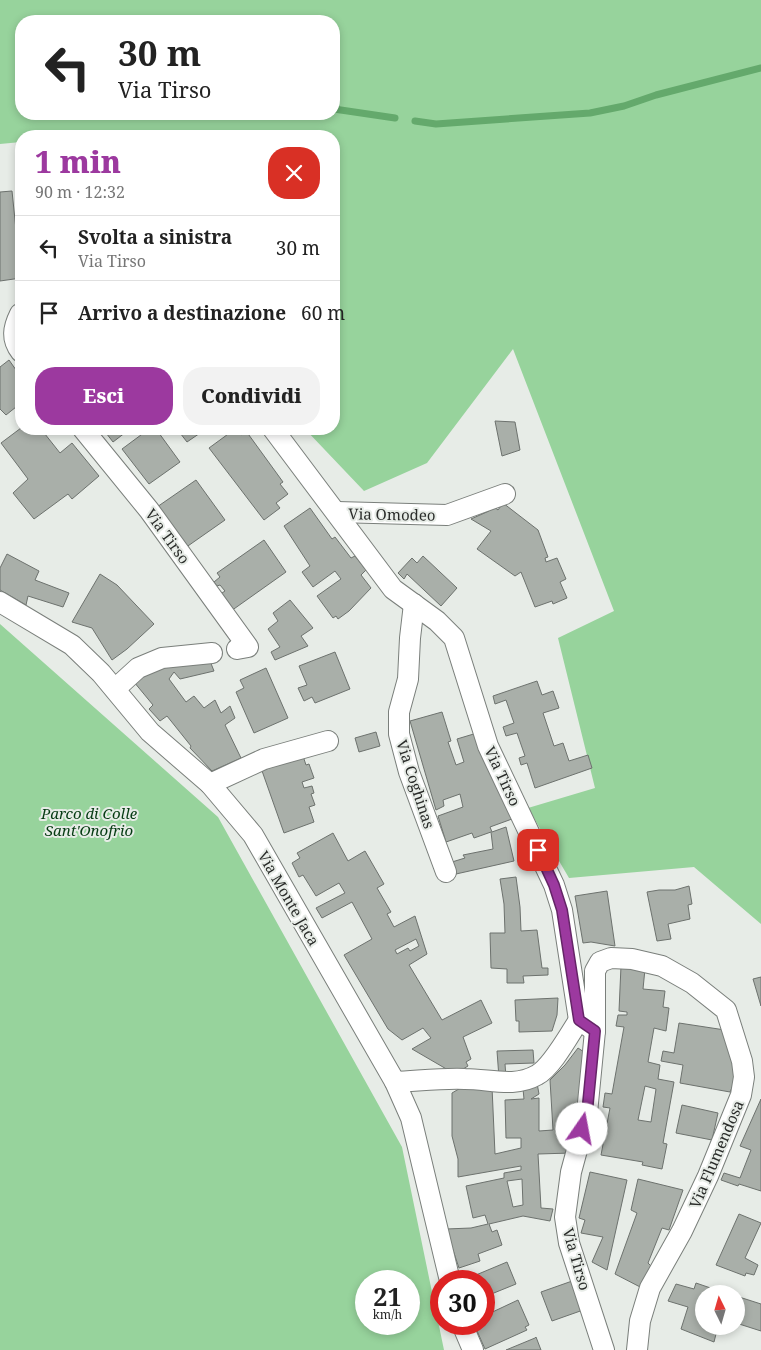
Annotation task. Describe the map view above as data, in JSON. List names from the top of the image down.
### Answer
{
  "streets": {
    "street": [
      "Via Omodeo",
      "Via Tirso",
      "Via Coghinas",
      "Via Monte Jaca",
      "Via Flumendosa"
    ]
  },
  "crossings": [
    ["Via Omodeo", "Via Tirso"],
    ["Via Tirso", "Via Coghinas"],
    ["Via Tirso", "Via Flumendosa"]
  ],
  "parks": ["Parco di Colle Sant'Onofrio"],
  "north": "top",
  "page": {
    "turn": ["30 m", "Via Tirso"],
    "heading": ["1 min", "90 m · 12:32"],
    "list": [
      {
        "name": "Svolta a sinistra",
        "note": "Via Tirso",
        "value": "30 m"
      },
      {
        "name": "Arrivo a destinazione",
        "value": "60 m"
      }
    ],
    "buttons": ["Esci", "Condividi"],
    "speed": "21 km/h",
    "limit": "30"
  }
}
